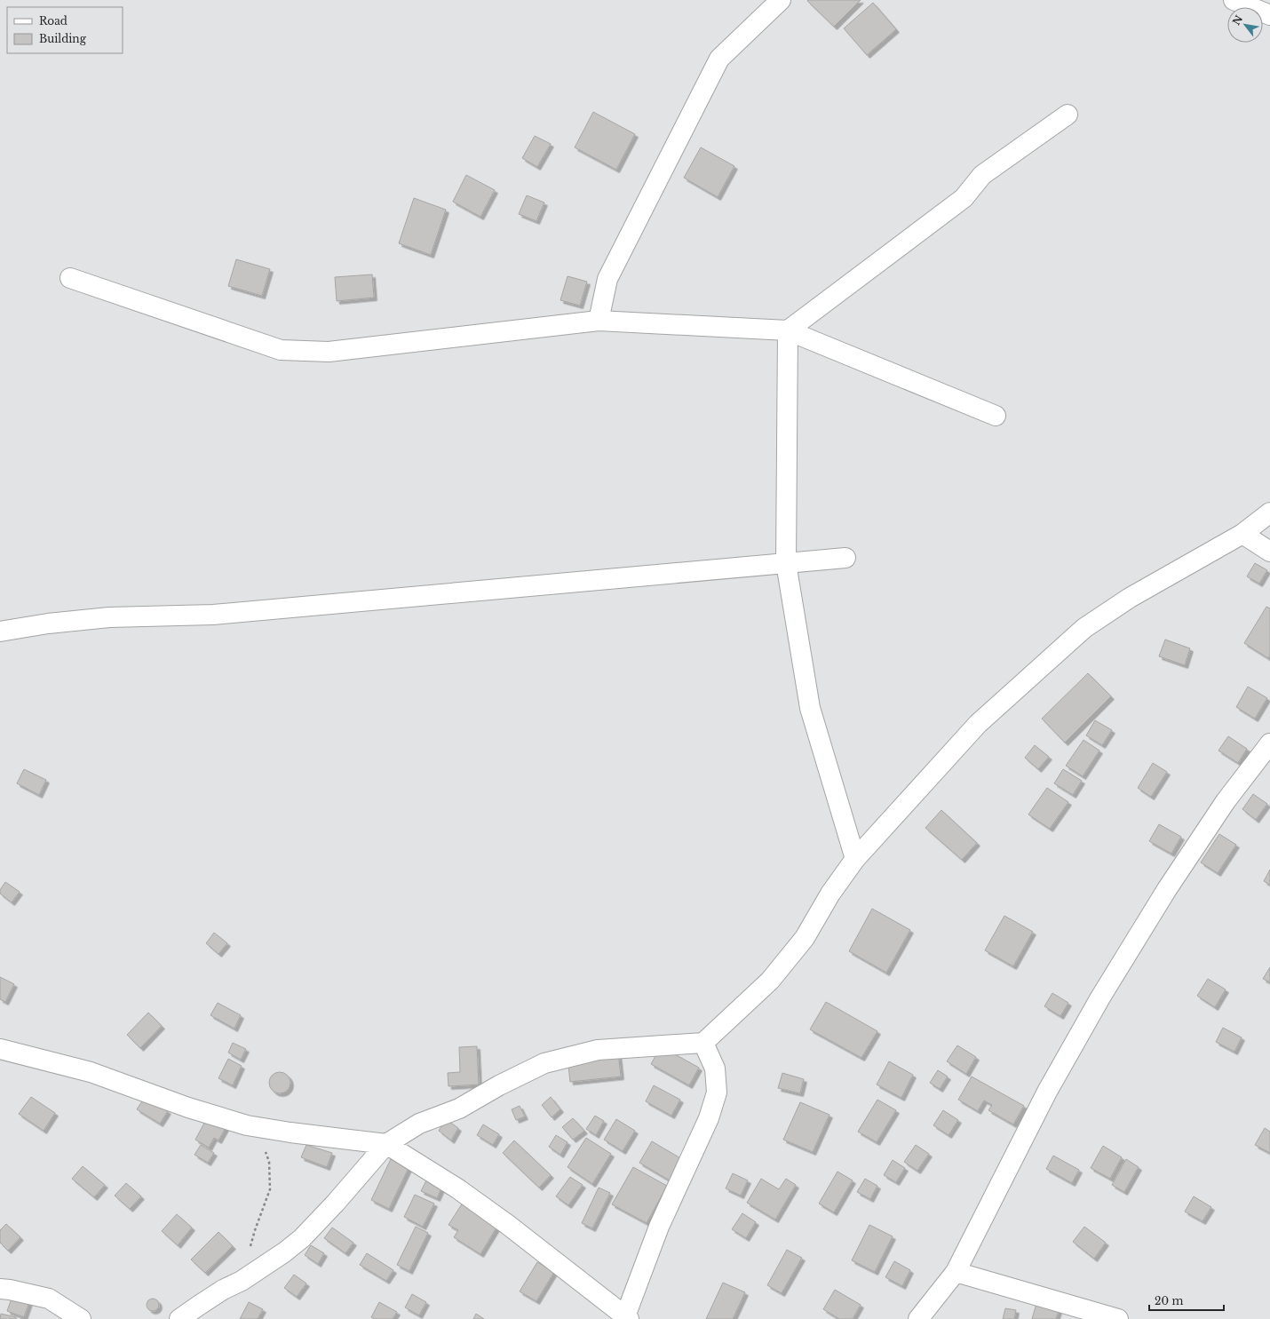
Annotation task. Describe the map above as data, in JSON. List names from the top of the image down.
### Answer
{
  "legend": ["Road", "Building"],
  "scale_bar": "20 m",
  "north": "top left"
}
